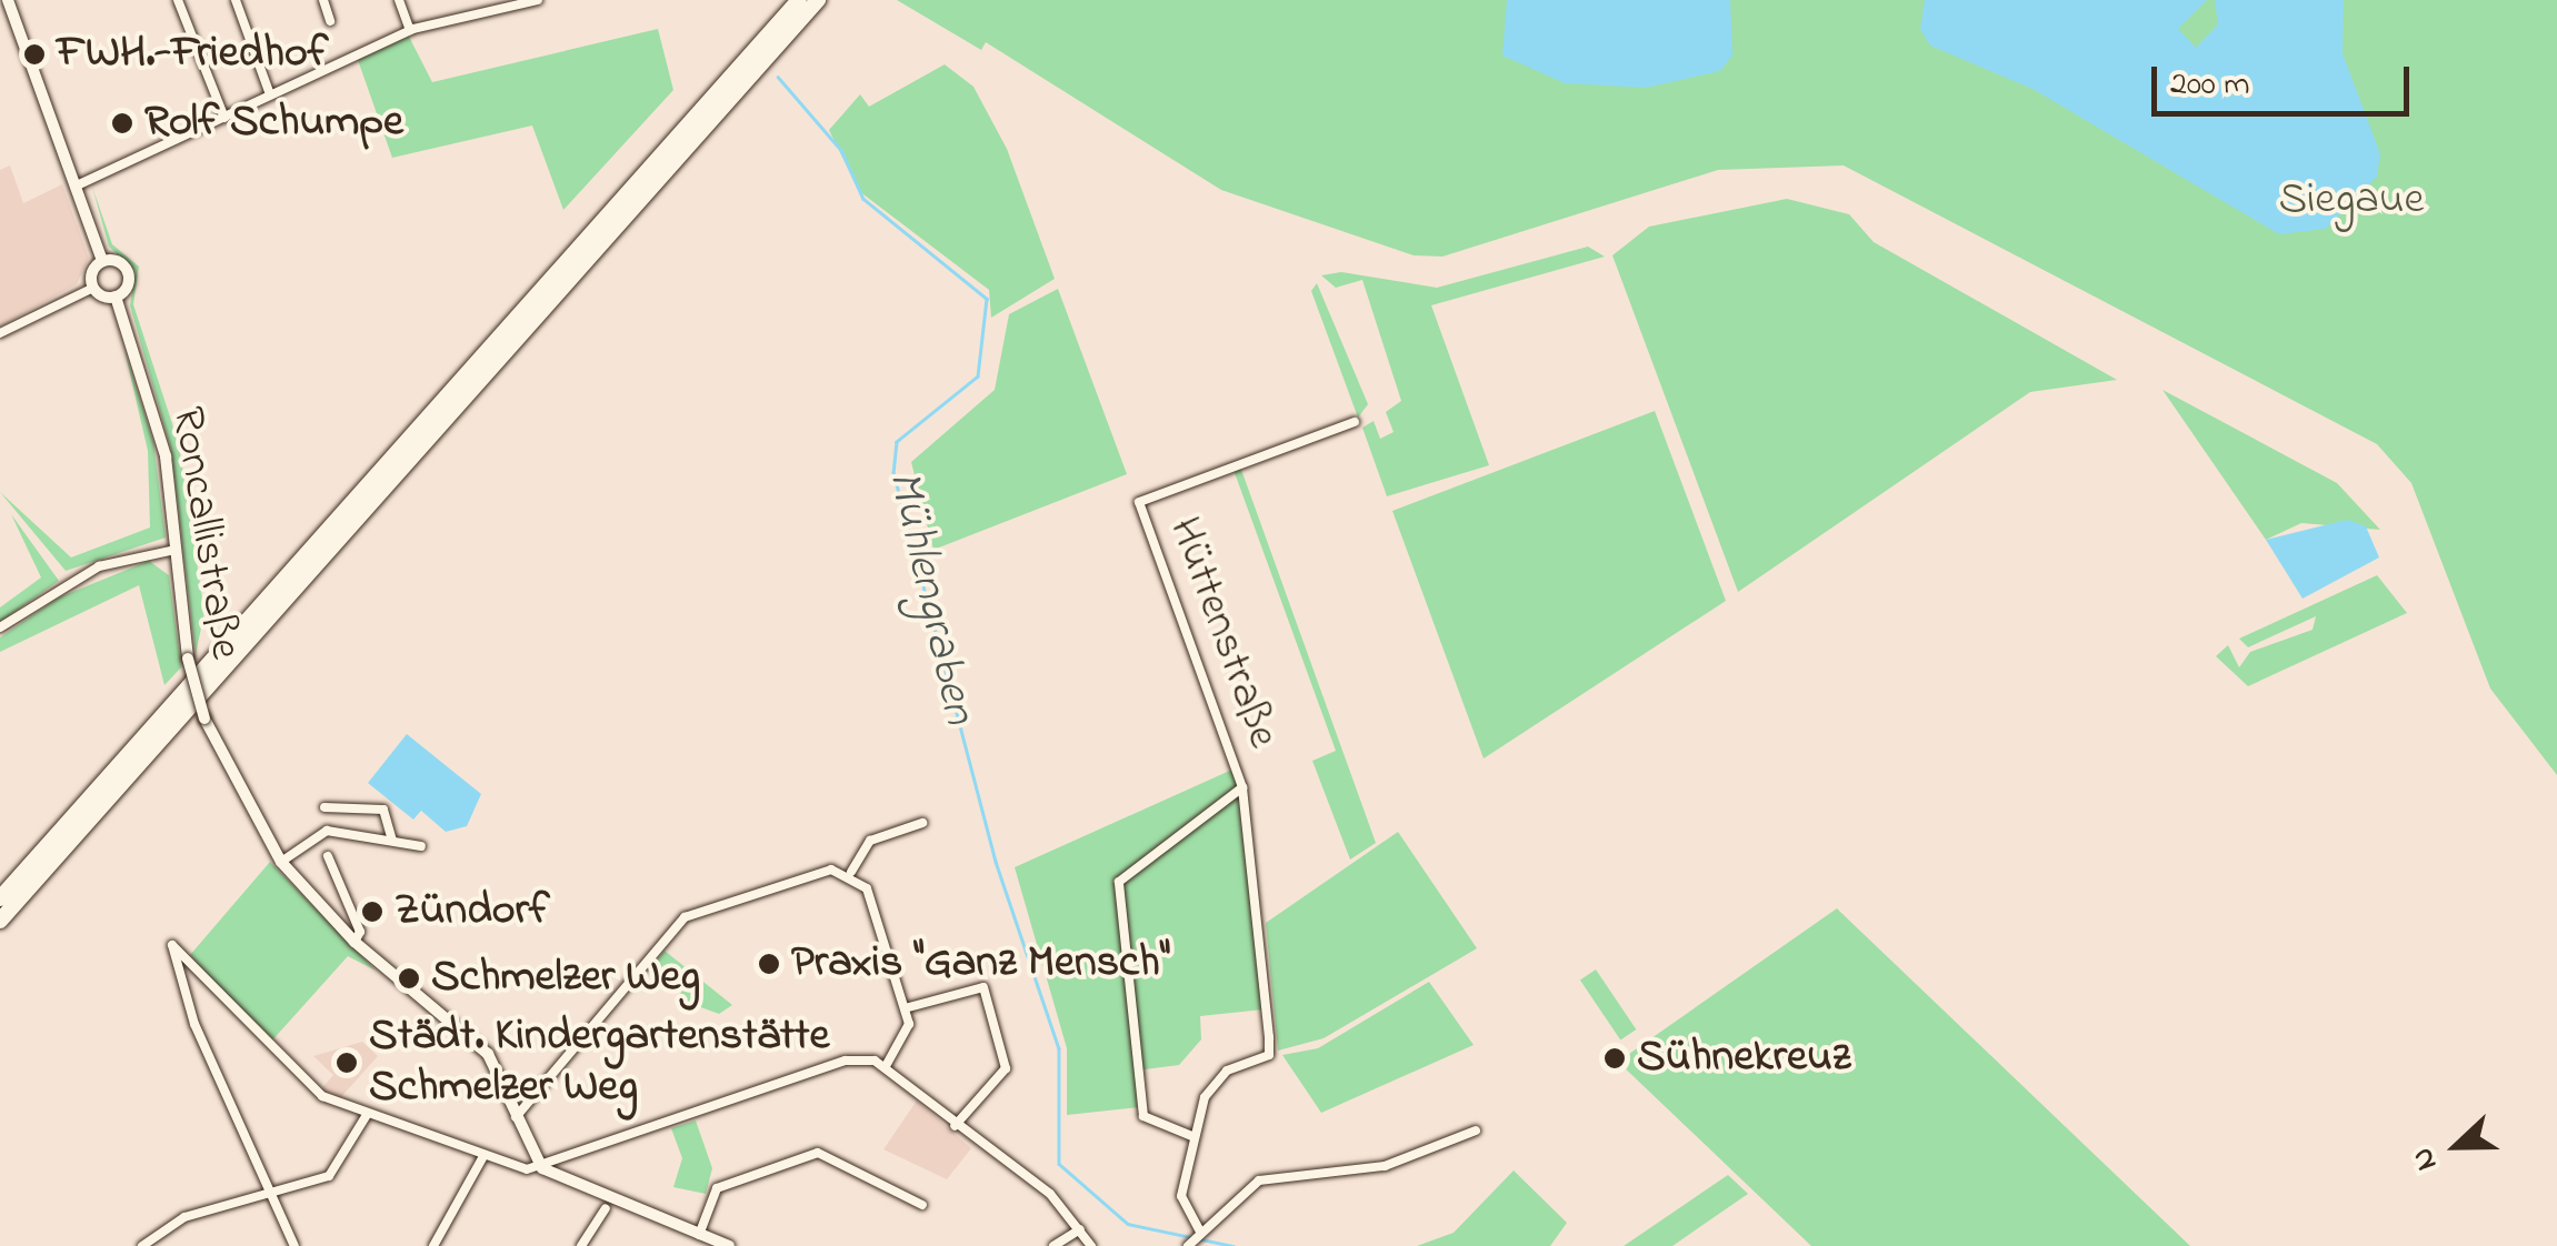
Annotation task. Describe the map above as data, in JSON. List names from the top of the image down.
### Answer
{
  "streets": {
    "street": ["Roncallistraße", "Hüttenstraße"]
  },
  "water": ["Mühlengraben"],
  "parks": ["Siegaue"],
  "places": [
    "FWH.-Friedhof",
    "Rolf Schumpe",
    "Zündorf",
    "Praxis \"Ganz Mensch\"",
    "Schmelzer Weg",
    "Sühnekreuz",
    "Städt. Kindergartenstätte Schmelzer Weg"
  ],
  "scale_bar": "200 m",
  "north": "left"
}
